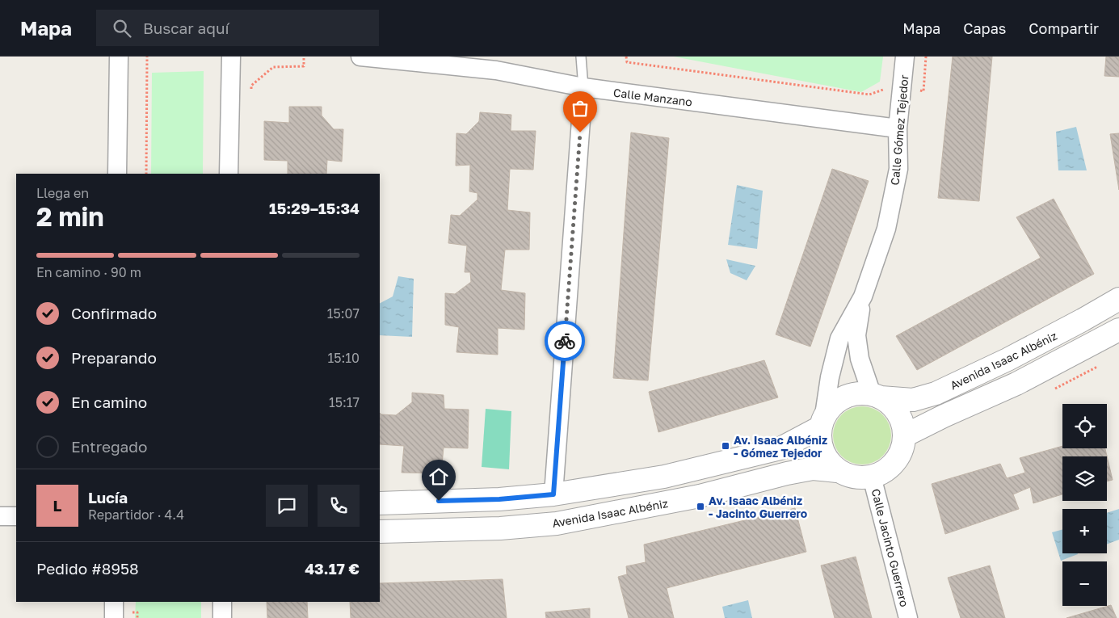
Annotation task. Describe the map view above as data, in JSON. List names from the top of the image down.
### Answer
{
  "streets": {
    "street": [
      "Calle Manzano",
      "Calle Gómez Tejedor",
      "Avenida Isaac Albéniz",
      "Calle Jacinto Guerrero"
    ]
  },
  "crossings": [
    ["Calle Manzano", "Calle Gómez Tejedor"],
    ["Calle Gómez Tejedor", "Avenida Isaac Albéniz"],
    ["Calle Gómez Tejedor", "Calle Jacinto Guerrero"],
    ["Avenida Isaac Albéniz", "Calle Jacinto Guerrero"]
  ],
  "places": {
    "transit": ["Av. Isaac Albéniz - Gómez Tejedor", "Av. Isaac Albéniz - Jacinto Guerrero"]
  },
  "page": {
    "header": "Mapa",
    "search": "Buscar aquí",
    "nav": ["Mapa", "Capas", "Compartir"],
    "heading": ["2 min", "Llega en", "15:29–15:34"],
    "panel": [
      "Lucía",
      "Repartidor · 4.4",
      "Pedido #8958",
      "43.17 €"
    ],
    "bar": "En camino · 90 m",
    "list": [
      ["Confirmado", "15:07"],
      ["Preparando", "15:10"],
      ["En camino", "15:17"],
      "Entregado"
    ],
    "map_buttons": ["+", "−"],
    "round": "L"
  }
}
